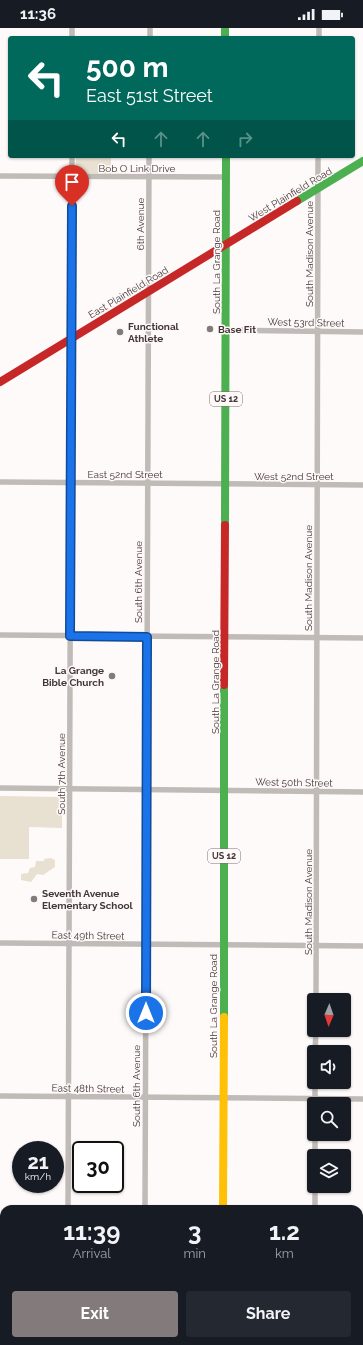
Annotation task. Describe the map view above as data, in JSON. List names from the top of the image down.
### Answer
{
  "streets": {
    "main road": [
      "West Plainfield Road",
      "South La Grange Road",
      "East Plainfield Road",
      "US 12"
    ],
    "street": [
      "Bob O Link Drive",
      "6th Avenue",
      "South Madison Avenue",
      "West 53rd Street",
      "East 52nd Street",
      "West 52nd Street",
      "South 6th Avenue",
      "South 7th Avenue",
      "West 50th Street",
      "East 49th Street",
      "East 48th Street"
    ]
  },
  "crossings": [
    ["Bob O Link Drive", "6th Avenue"],
    ["Bob O Link Drive", "South La Grange Road"],
    ["Bob O Link Drive", "South 7th Avenue"],
    ["West Plainfield Road", "South Madison Avenue"],
    ["West Plainfield Road", "South La Grange Road"],
    ["West Plainfield Road", "East Plainfield Road"],
    ["6th Avenue", "East Plainfield Road"],
    ["6th Avenue", "South 6th Avenue"],
    ["South Madison Avenue", "West 53rd Street"],
    ["South Madison Avenue", "West 52nd Street"],
    ["South Madison Avenue", "West 50th Street"],
    ["South Madison Avenue", "East 49th Street"],
    ["South La Grange Road", "East Plainfield Road"],
    ["South La Grange Road", "West 53rd Street"],
    ["South La Grange Road", "East 52nd Street"],
    ["South La Grange Road", "West 52nd Street"],
    ["South La Grange Road", "West 50th Street"],
    ["South La Grange Road", "East 49th Street"],
    ["South La Grange Road", "East 48th Street"],
    ["East Plainfield Road", "South 6th Avenue"],
    ["East Plainfield Road", "South 7th Avenue"],
    ["East 52nd Street", "West 52nd Street"],
    ["East 52nd Street", "South 6th Avenue"],
    ["East 52nd Street", "South 7th Avenue"],
    ["South 6th Avenue", "West 50th Street"],
    ["South 6th Avenue", "East 49th Street"],
    ["South 6th Avenue", "East 48th Street"],
    ["South 7th Avenue", "West 50th Street"],
    ["South 7th Avenue", "East 49th Street"],
    ["South 7th Avenue", "East 48th Street"]
  ],
  "places": [
    "Base Fit",
    "Functional Athlete",
    "La Grange Bible Church",
    "Seventh Avenue Elementary School"
  ],
  "north": "bottom",
  "page": {
    "status": "11:36",
    "turn": ["500 m", "East 51st Street"],
    "speed": "21 km/h",
    "limit": "30",
    "eta": [
      "11:39",
      "Arrival",
      "3",
      "min",
      "1.2",
      "km"
    ],
    "buttons": ["Exit", "Share"]
  }
}
